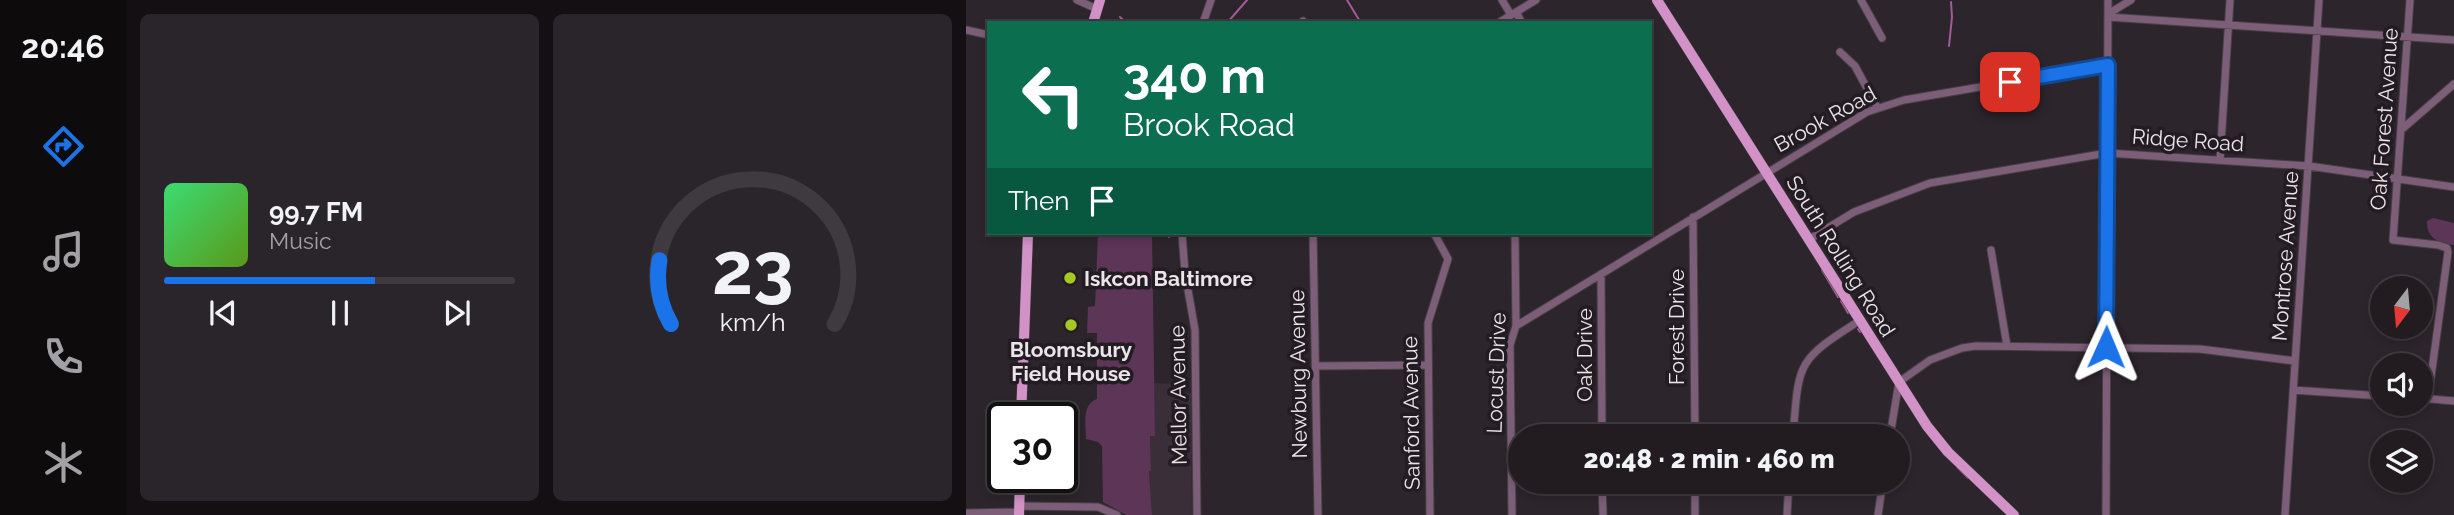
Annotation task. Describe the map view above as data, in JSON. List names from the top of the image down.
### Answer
{
  "streets": {
    "main road": ["South Rolling Road"],
    "street": [
      "Brook Road",
      "Oak Forest Avenue",
      "Ridge Road",
      "Montrose Avenue",
      "Forest Drive",
      "Oak Drive",
      "Locust Drive",
      "Newburg Avenue",
      "Mellor Avenue",
      "Sanford Avenue"
    ]
  },
  "crossings": [
    ["Brook Road", "South Rolling Road"],
    ["Brook Road", "Forest Drive"],
    ["Brook Road", "Oak Drive"],
    ["Brook Road", "Locust Drive"],
    ["Oak Forest Avenue", "Ridge Road"],
    ["Ridge Road", "South Rolling Road"],
    ["Ridge Road", "Montrose Avenue"]
  ],
  "places": ["Iskcon Baltimore", "Bloomsbury Field House"],
  "north": "bottom",
  "page": {
    "tabs": "20:46",
    "turn": ["340 m", "Brook Road"],
    "then": "Then",
    "song": ["99.7 FM", "Music"],
    "limit": "30",
    "trip": "20:48 · 2 min · 460 m",
    "gauge": ["23", "km/h"]
  }
}
